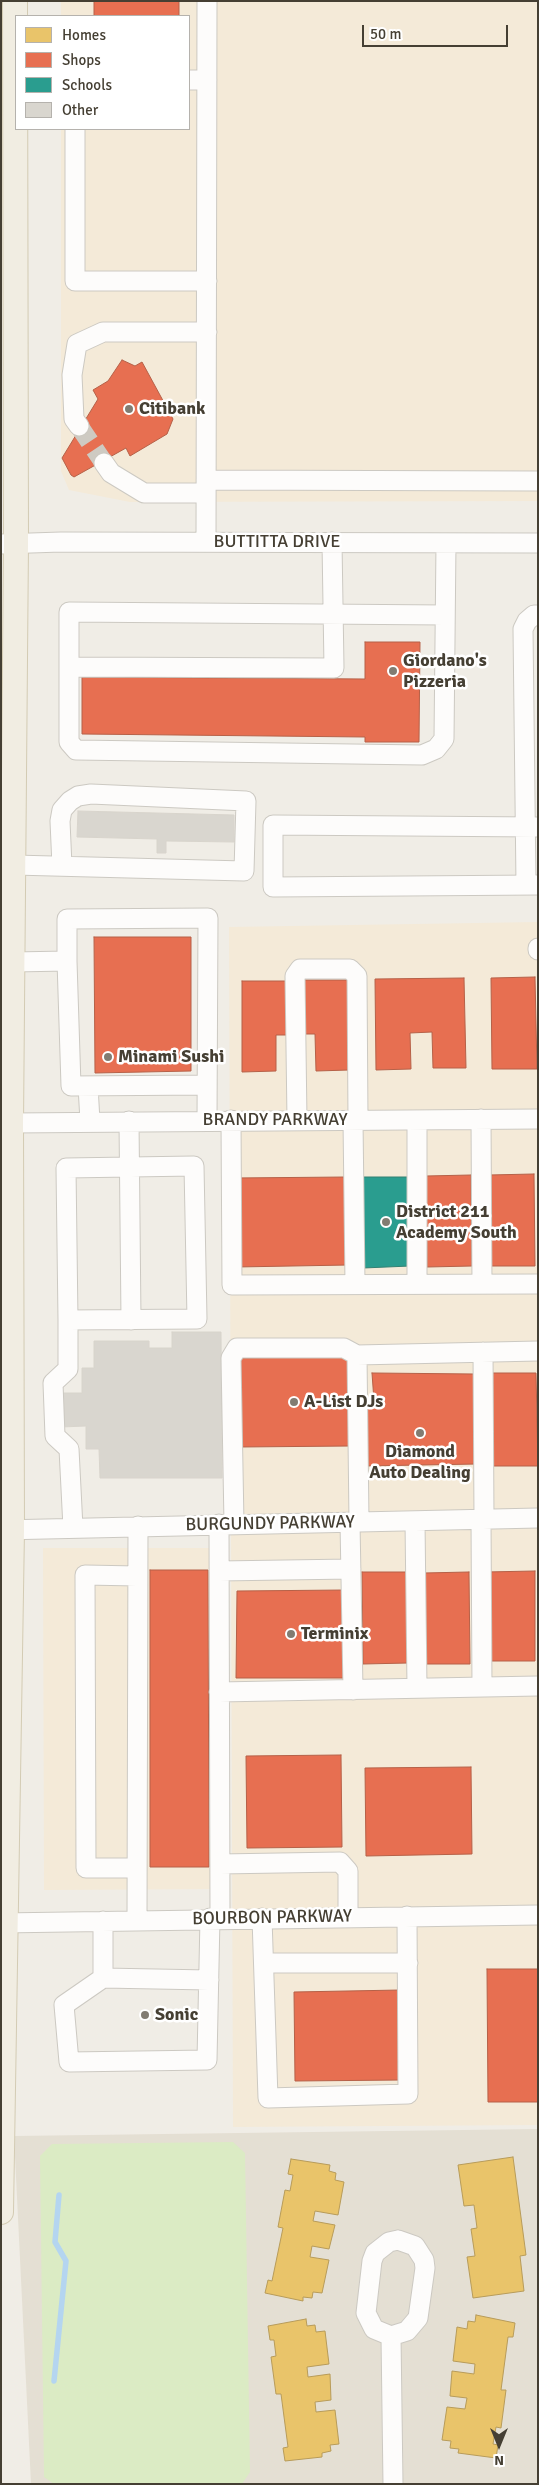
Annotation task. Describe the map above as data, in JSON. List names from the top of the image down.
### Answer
{
  "streets": {
    "street": [
      "BUTTITTA DRIVE",
      "BRANDY PARKWAY",
      "BURGUNDY PARKWAY",
      "BOURBON PARKWAY"
    ]
  },
  "places": [
    "Citibank",
    "Giordano's Pizzeria",
    "Minami Sushi",
    "District 211 Academy South",
    "A-List DJs",
    "Diamond Auto Dealing",
    "Terminix",
    "Sonic"
  ],
  "legend": [
    "Homes",
    "Shops",
    "Schools",
    "Other"
  ],
  "scale_bar": "50 m",
  "north": "bottom"
}
